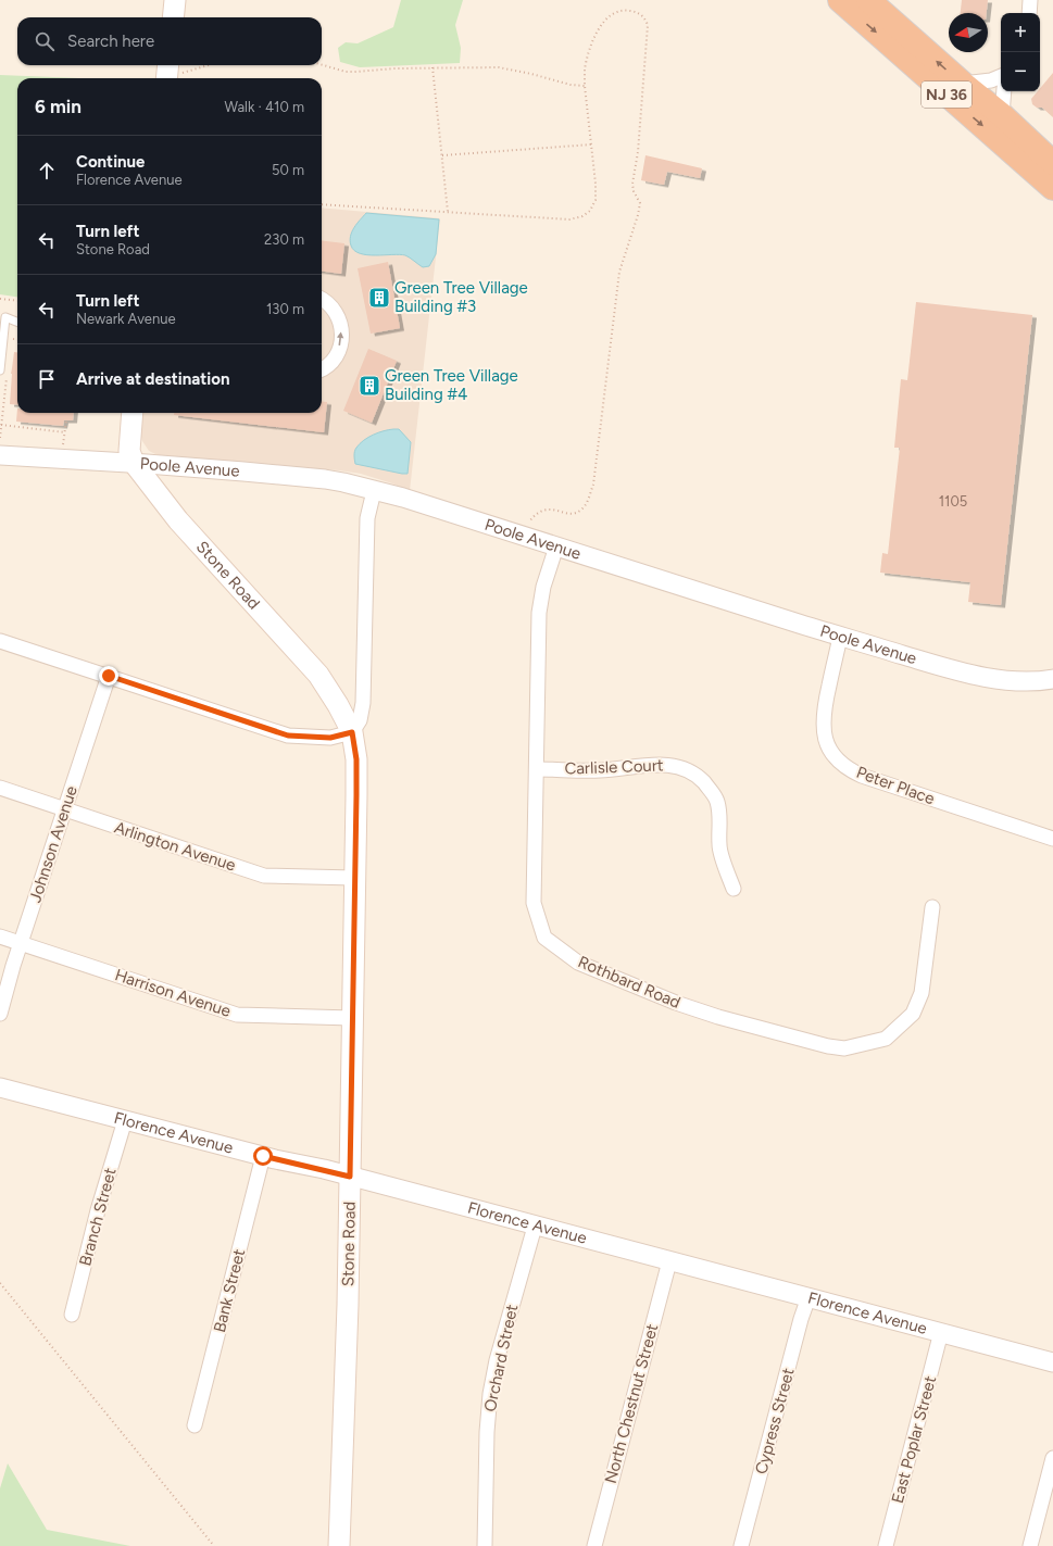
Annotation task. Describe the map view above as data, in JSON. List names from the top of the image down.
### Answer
{
  "streets": {
    "highway": ["NJ 36"],
    "main road": ["Stone Road"],
    "street": [
      "Poole Avenue",
      "Carlisle Court",
      "Peter Place",
      "Johnson Avenue",
      "Arlington Avenue",
      "Rothbard Road",
      "Harrison Avenue",
      "Florence Avenue",
      "Branch Street",
      "Bank Street",
      "Orchard Street",
      "North Chestnut Street",
      "Cypress Street",
      "East Poplar Street"
    ]
  },
  "crossings": [
    ["Poole Avenue", "Stone Road"],
    ["Poole Avenue", "Peter Place"],
    ["Poole Avenue", "Rothbard Road"],
    ["Stone Road", "Arlington Avenue"],
    ["Stone Road", "Harrison Avenue"],
    ["Stone Road", "Florence Avenue"],
    ["Carlisle Court", "Rothbard Road"],
    ["Johnson Avenue", "Arlington Avenue"],
    ["Johnson Avenue", "Harrison Avenue"],
    ["Florence Avenue", "Branch Street"],
    ["Florence Avenue", "Bank Street"],
    ["Florence Avenue", "Orchard Street"],
    ["Florence Avenue", "North Chestnut Street"],
    ["Florence Avenue", "Cypress Street"],
    ["Florence Avenue", "East Poplar Street"]
  ],
  "places": {
    "building": ["Green Tree Village Building #3", "Green Tree Village Building #4"]
  },
  "house_numbers": ["1105"],
  "north": "left",
  "page": {
    "map_buttons": ["+", "−"],
    "search": "Search here",
    "heading": ["6 min", "Walk · 410 m"],
    "list": [
      ["Continue", "Florence Avenue", "50 m"],
      ["Turn left", "Stone Road", "230 m"],
      ["Turn left", "Newark Avenue", "130 m"],
      "Arrive at destination"
    ]
  }
}
